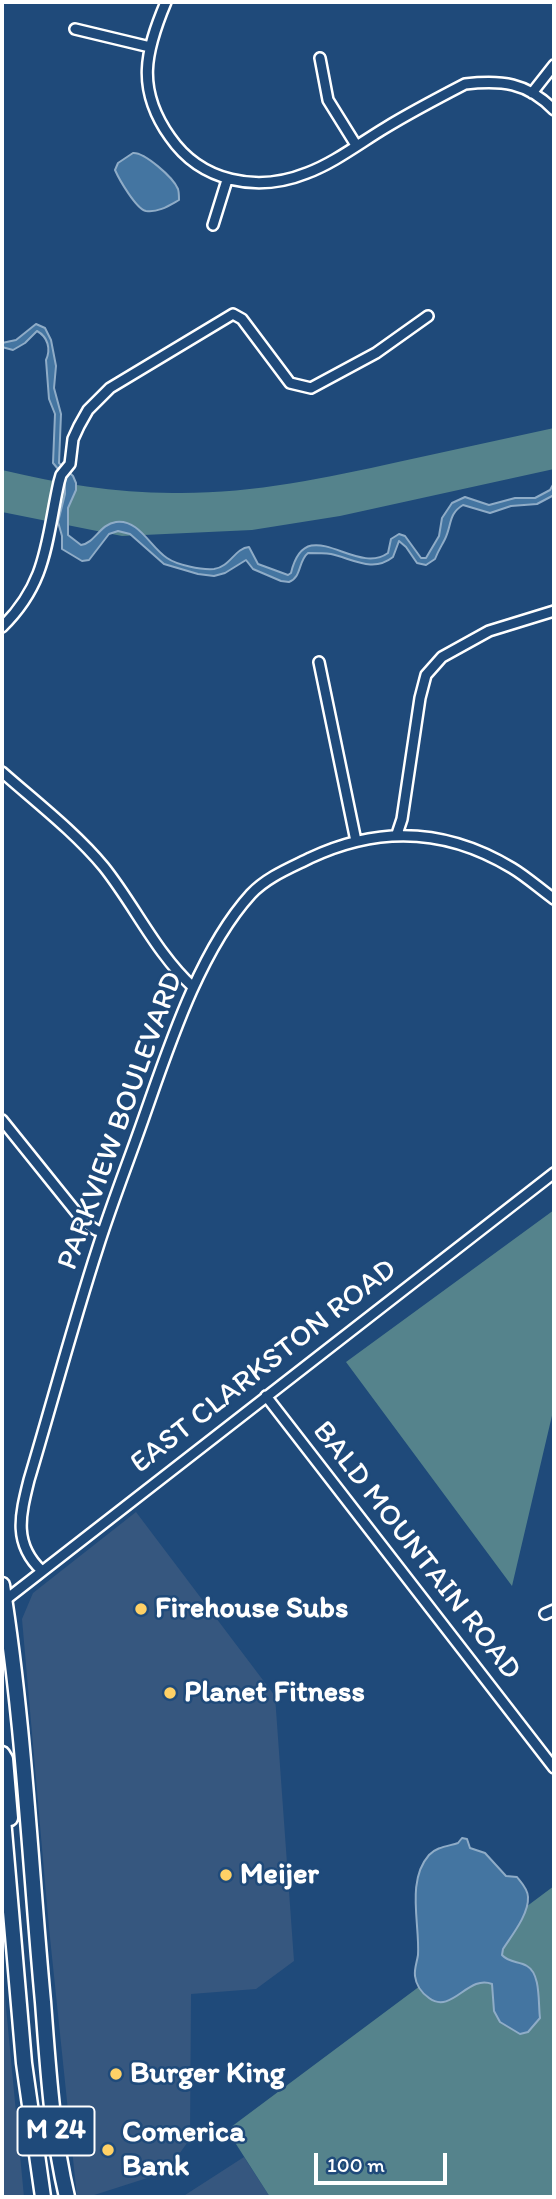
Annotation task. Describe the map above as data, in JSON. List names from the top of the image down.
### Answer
{
  "streets": {
    "main road": ["M 24"],
    "street": ["PARKVIEW BOULEVARD", "EAST CLARKSTON ROAD", "BALD MOUNTAIN ROAD"]
  },
  "crossings": [
    ["PARKVIEW BOULEVARD", "EAST CLARKSTON ROAD"],
    ["EAST CLARKSTON ROAD", "BALD MOUNTAIN ROAD"],
    ["EAST CLARKSTON ROAD", "M 24"]
  ],
  "places": [
    "Firehouse Subs",
    "Planet Fitness",
    "Meijer",
    "Burger King",
    "Comerica Bank"
  ],
  "scale_bar": "100 m"
}
